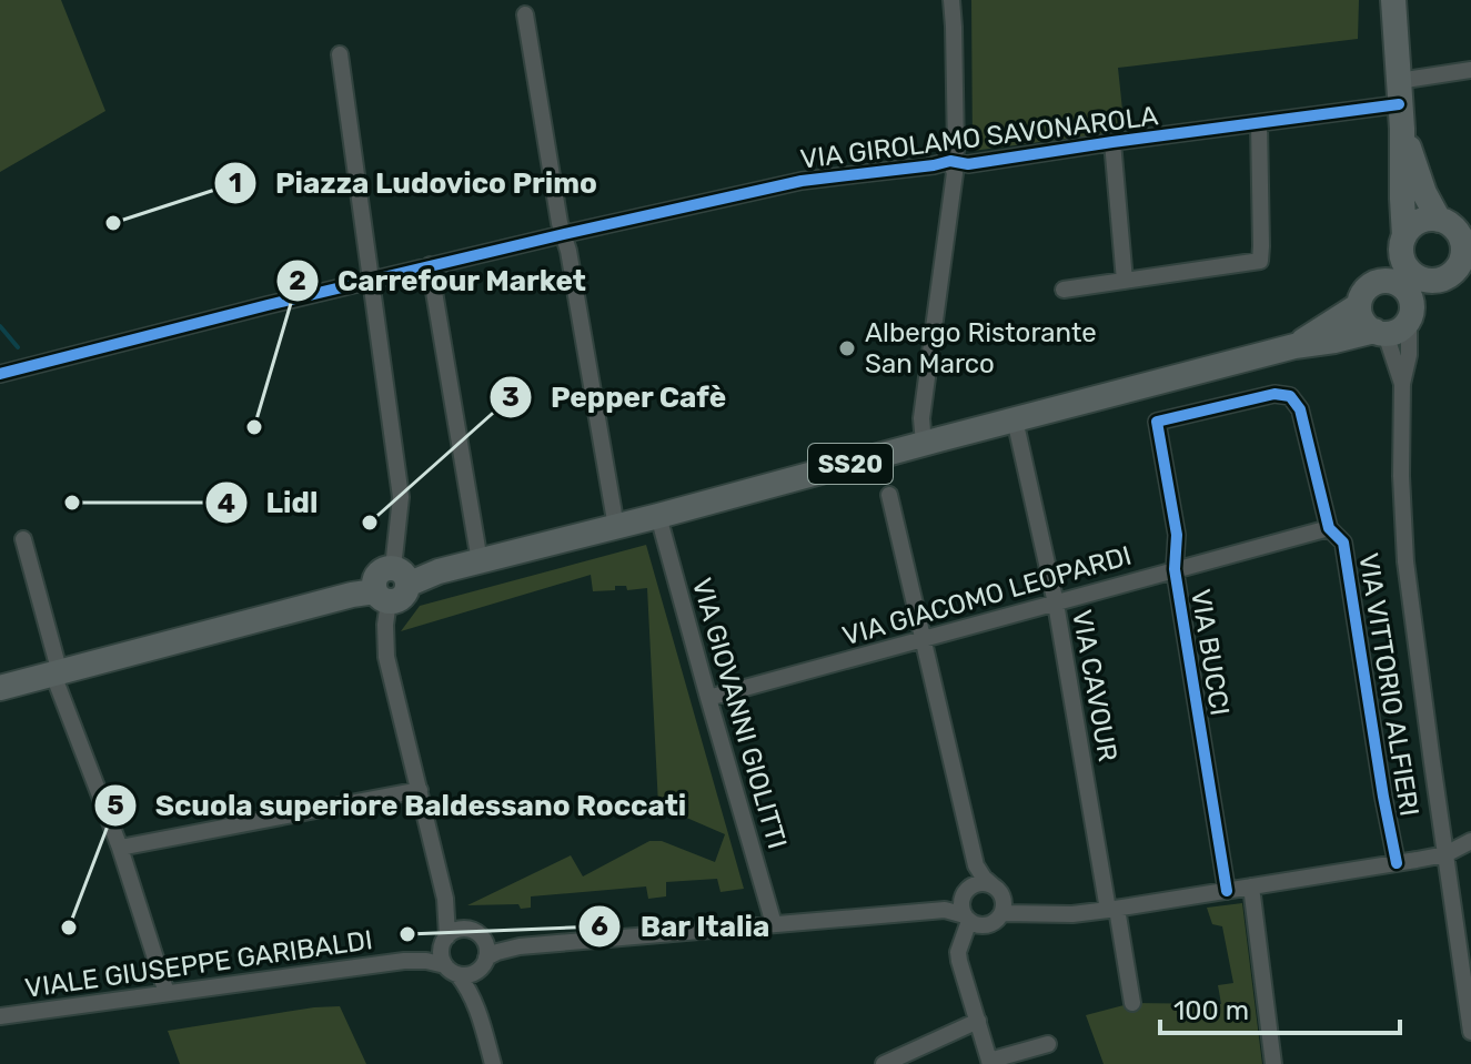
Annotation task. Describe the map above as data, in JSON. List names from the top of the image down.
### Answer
{
  "streets": {
    "main road": ["SS20"],
    "street": [
      "VIA GIROLAMO SAVONAROLA",
      "VIA GIACOMO LEOPARDI",
      "VIA BUCCI",
      "VIA VITTORIO ALFIERI",
      "VIA CAVOUR",
      "VIA GIOVANNI GIOLITTI",
      "VIALE GIUSEPPE GARIBALDI"
    ]
  },
  "crossings": [
    ["SS20", "VIA CAVOUR"],
    ["SS20", "VIA GIOVANNI GIOLITTI"],
    ["VIA GIACOMO LEOPARDI", "VIA BUCCI"],
    ["VIA GIACOMO LEOPARDI", "VIA VITTORIO ALFIERI"],
    ["VIA GIACOMO LEOPARDI", "VIA CAVOUR"],
    ["VIA GIACOMO LEOPARDI", "VIA GIOVANNI GIOLITTI"],
    ["VIA BUCCI", "VIA VITTORIO ALFIERI"]
  ],
  "places": [
    "Piazza Ludovico Primo",
    "Albergo Ristorante San Marco",
    "Carrefour Market",
    "Lidl",
    "Pepper Cafè",
    "Scuola superiore Baldessano Roccati",
    "Bar Italia"
  ],
  "scale_bar": "100 m"
}
